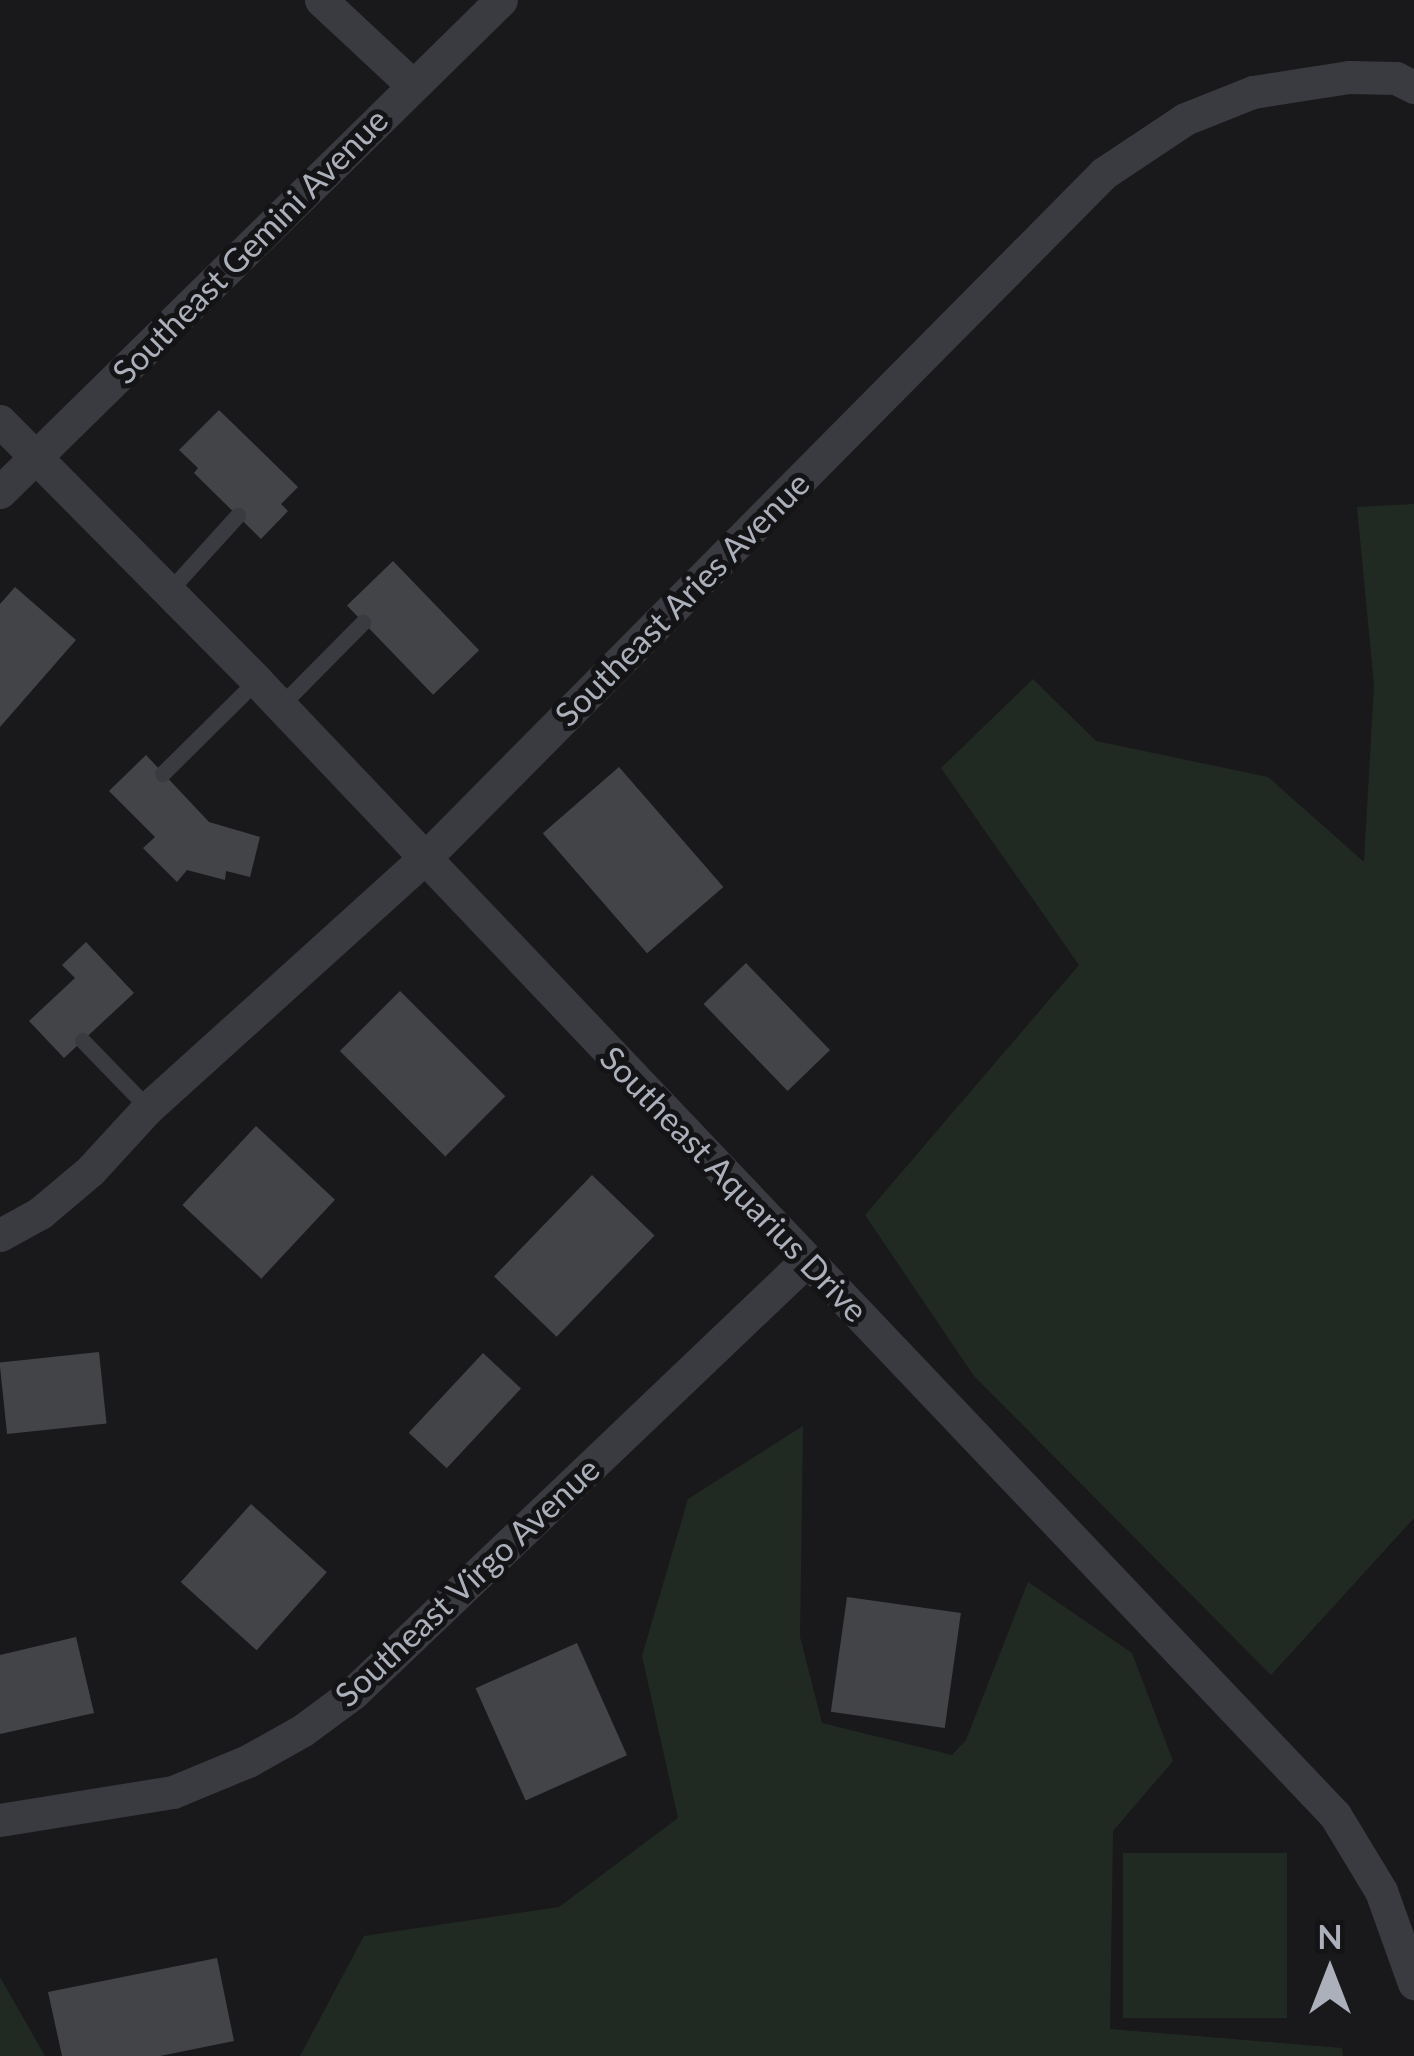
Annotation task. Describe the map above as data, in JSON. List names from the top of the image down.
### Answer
{
  "streets": {
    "street": [
      "Southeast Gemini Avenue",
      "Southeast Aries Avenue",
      "Southeast Aquarius Drive",
      "Southeast Virgo Avenue"
    ]
  },
  "crossings": [
    ["Southeast Gemini Avenue", "Southeast Aquarius Drive"],
    ["Southeast Aries Avenue", "Southeast Aquarius Drive"],
    ["Southeast Aquarius Drive", "Southeast Virgo Avenue"]
  ],
  "north": "top"
}
